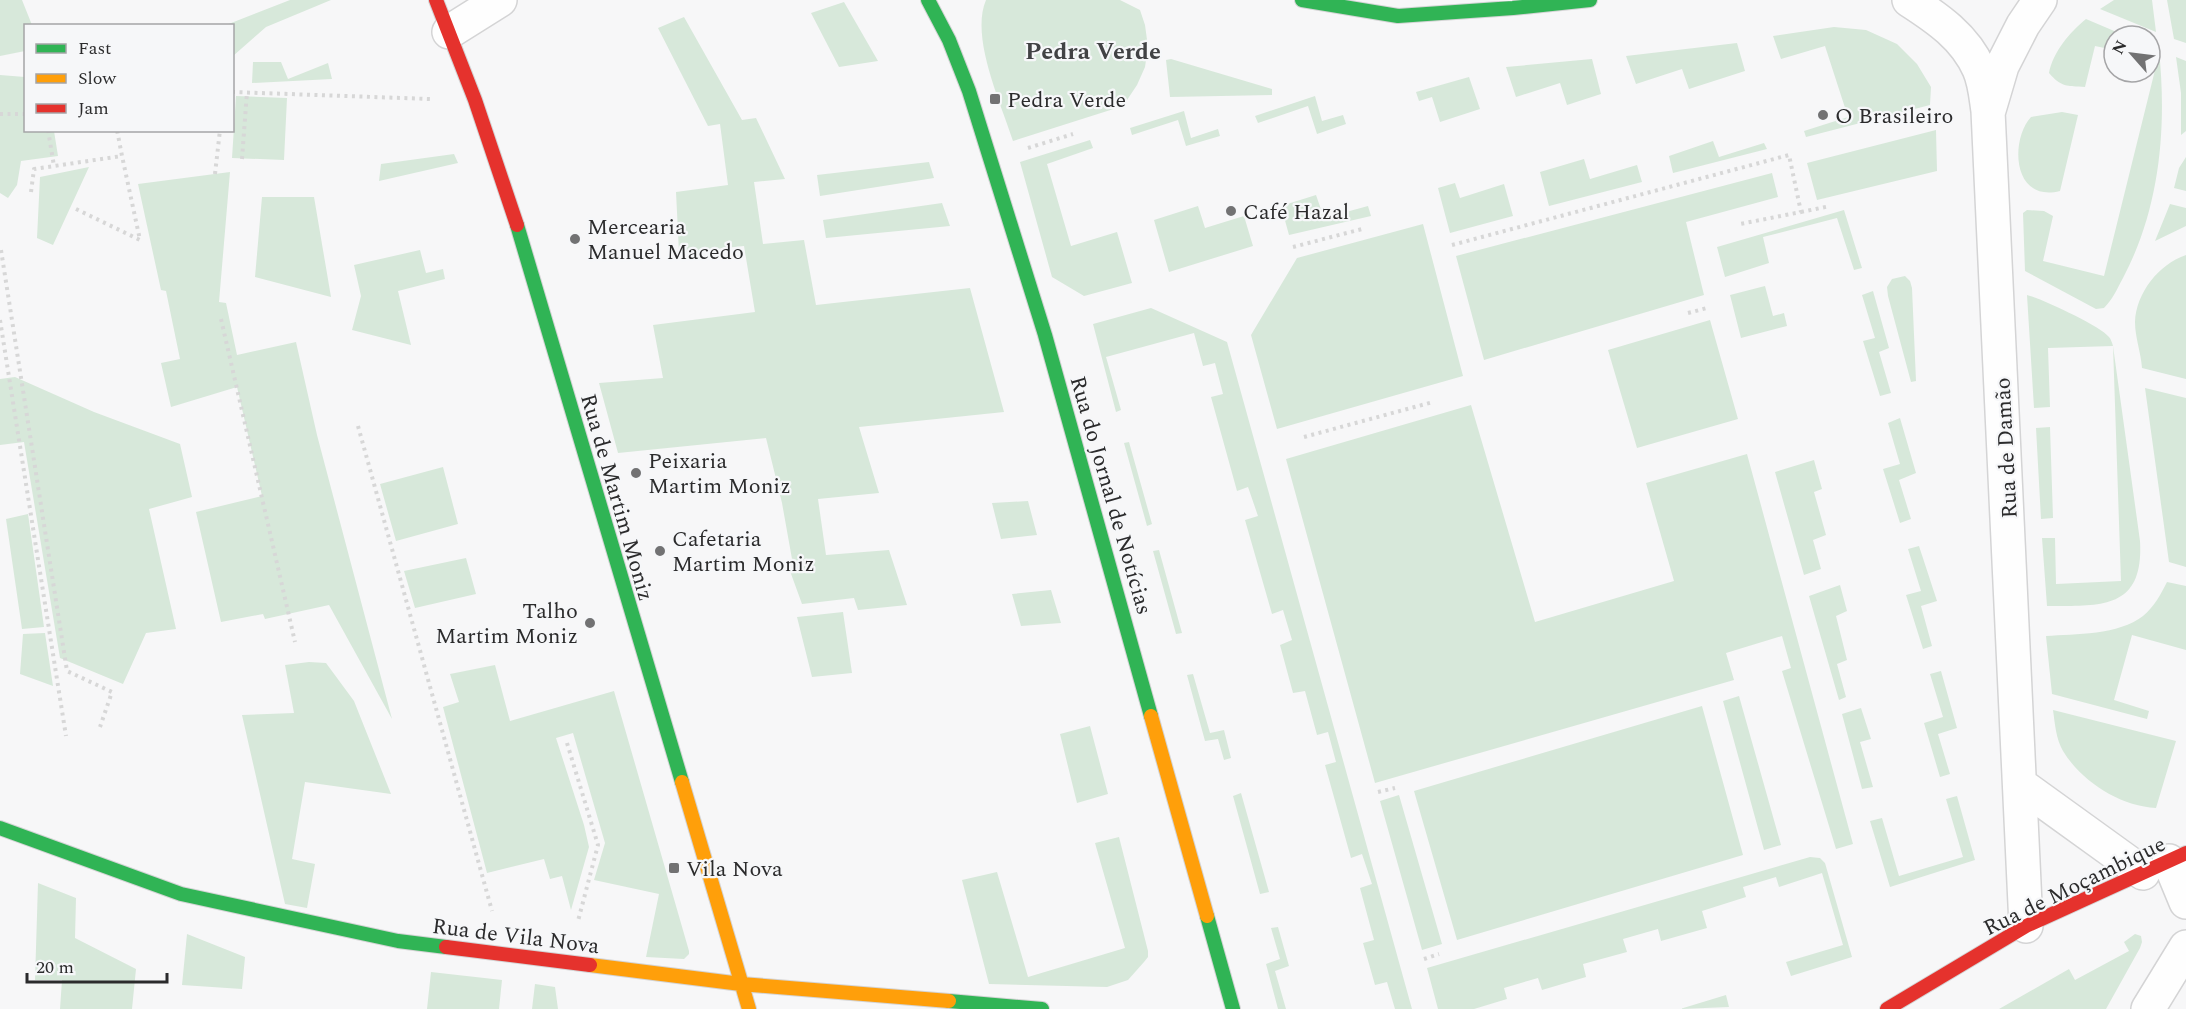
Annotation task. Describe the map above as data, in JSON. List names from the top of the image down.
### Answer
{
  "streets": {
    "street": [
      "Rua de Damão",
      "Rua do Jornal de Notícias",
      "Rua de Martim Moniz",
      "Rua de Moçambique",
      "Rua de Vila Nova"
    ]
  },
  "crossings": [
    ["Rua de Damão", "Rua de Moçambique"],
    ["Rua de Martim Moniz", "Rua de Vila Nova"]
  ],
  "districts": ["Pedra Verde"],
  "places": {
    "transit": ["Pedra Verde", "Vila Nova"],
    "other": [
      "O Brasileiro",
      "Café Hazal",
      "Mercearia Manuel Macedo",
      "Peixaria Martim Moniz",
      "Cafetaria Martim Moniz",
      "Talho Martim Moniz"
    ]
  },
  "legend": ["Fast", "Slow", "Jam"],
  "scale_bar": "20 m",
  "north": "top left"
}
